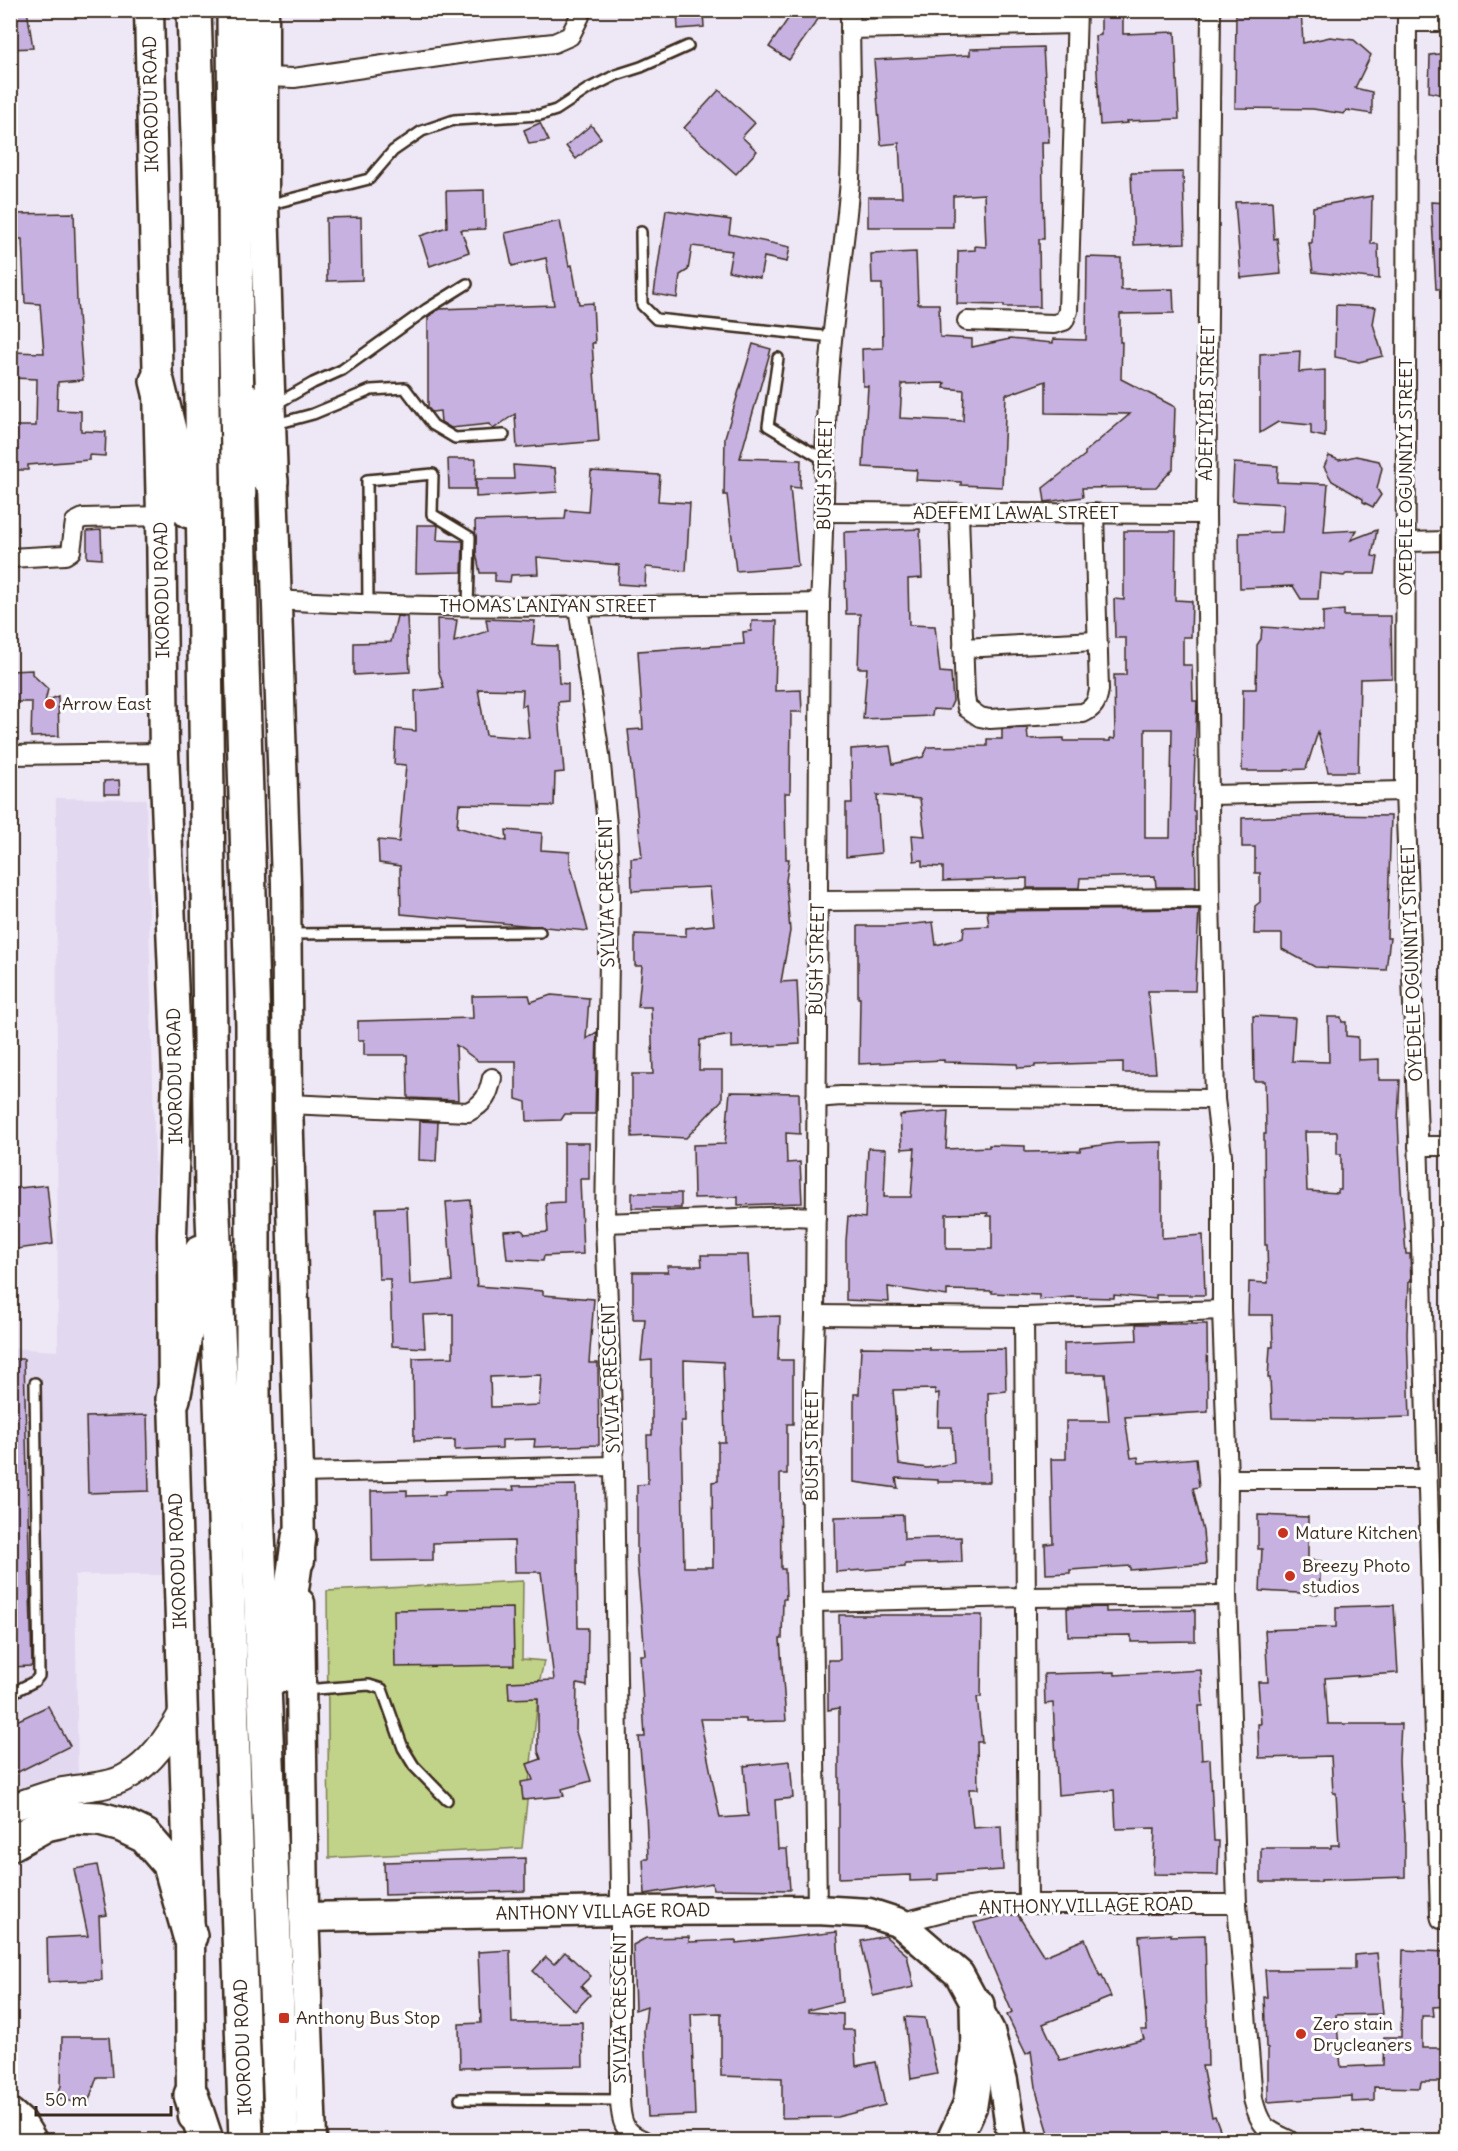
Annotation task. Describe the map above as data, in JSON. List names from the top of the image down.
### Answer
{
  "streets": {
    "highway": ["IKORODU ROAD"],
    "main road": ["ANTHONY VILLAGE ROAD"],
    "street": [
      "ADEFIYIBI STREET",
      "BUSH STREET",
      "OYEDELE OGUNNIYI STREET",
      "ADEFEMI LAWAL STREET",
      "THOMAS LANIYAN STREET",
      "SYLVIA CRESCENT"
    ]
  },
  "crossings": [
    ["ADEFIYIBI STREET", "ADEFEMI LAWAL STREET"],
    ["ADEFIYIBI STREET", "ANTHONY VILLAGE ROAD"],
    ["BUSH STREET", "ADEFEMI LAWAL STREET"],
    ["BUSH STREET", "THOMAS LANIYAN STREET"],
    ["BUSH STREET", "ANTHONY VILLAGE ROAD"],
    ["THOMAS LANIYAN STREET", "SYLVIA CRESCENT"],
    ["SYLVIA CRESCENT", "ANTHONY VILLAGE ROAD"]
  ],
  "places": {
    "other": [
      "Arrow East",
      "Mature Kitchen",
      "Breezy Photo studios",
      "Zero stain Drycleaners"
    ],
    "transit": ["Anthony Bus Stop"]
  },
  "scale_bar": "50 m"
}
